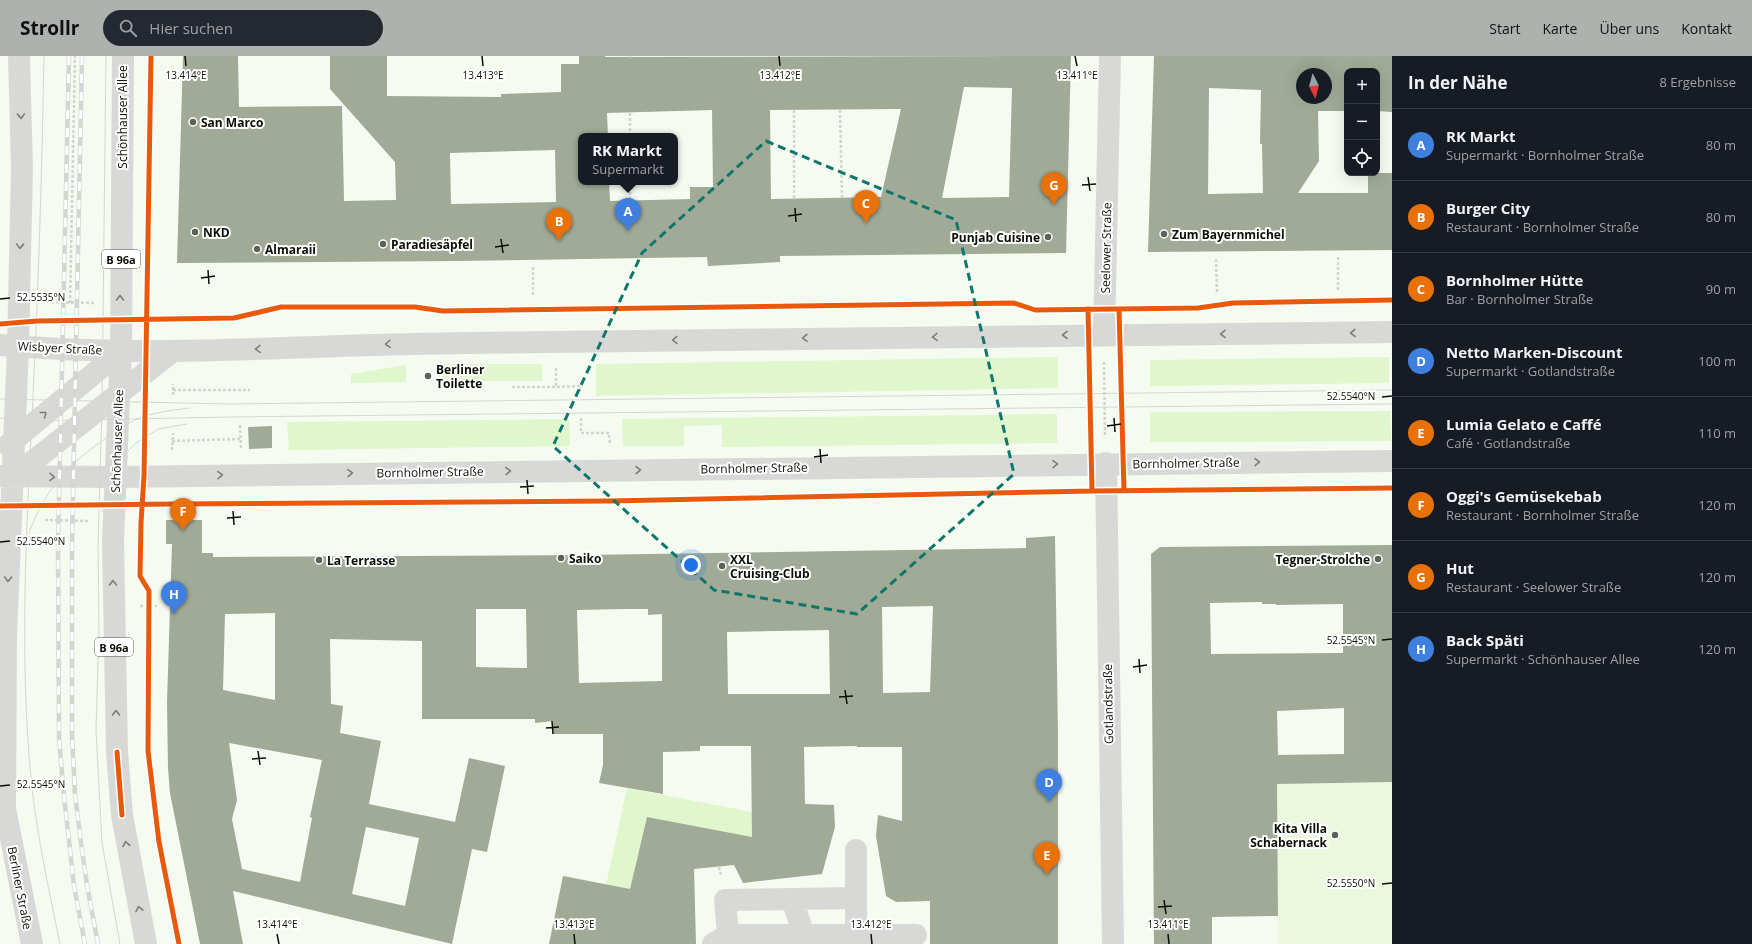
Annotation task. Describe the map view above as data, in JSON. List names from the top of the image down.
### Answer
{
  "streets": {
    "main road": [
      "Schönhauser Allee",
      "Seelower Straße",
      "B 96a",
      "Wisbyer Straße",
      "Bornholmer Straße",
      "Gotlandstraße",
      "Berliner Straße"
    ]
  },
  "crossings": [
    ["Schönhauser Allee", "Wisbyer Straße"],
    ["Schönhauser Allee", "Bornholmer Straße"],
    ["Bornholmer Straße", "Gotlandstraße"]
  ],
  "places": [
    "San Marco",
    "NKD",
    "Zum Bayernmichel",
    "Punjab Cuisine",
    "Paradiesäpfel",
    "Almaraii",
    "Berliner Toilette",
    "Saiko",
    "Tegner-Strolche",
    "La Terrasse",
    "XXL Cruising-Club",
    "Kita Villa Schabernack"
  ],
  "north": "bottom",
  "page": {
    "header": "Strollr",
    "search": "Hier suchen",
    "nav": [
      "Start",
      "Karte",
      "Über uns",
      "Kontakt"
    ],
    "heading": ["In der Nähe", "8 Ergebnisse"],
    "map_buttons": ["+", "−"],
    "list": [
      {
        "mark": "A",
        "name": "RK Markt",
        "note": "Supermarkt · Bornholmer Straße",
        "value": "80 m"
      },
      {
        "mark": "B",
        "name": "Burger City",
        "note": "Restaurant · Bornholmer Straße",
        "value": "80 m"
      },
      {
        "mark": "C",
        "name": "Bornholmer Hütte",
        "note": "Bar · Bornholmer Straße",
        "value": "90 m"
      },
      {
        "mark": "D",
        "name": "Netto Marken-Discount",
        "note": "Supermarkt · Gotlandstraße",
        "value": "100 m"
      },
      {
        "mark": "E",
        "name": "Lumia Gelato e Caffé",
        "note": "Café · Gotlandstraße",
        "value": "110 m"
      },
      {
        "mark": "F",
        "name": "Oggi's Gemüsekebab",
        "note": "Restaurant · Bornholmer Straße",
        "value": "120 m"
      },
      {
        "mark": "G",
        "name": "Hut",
        "note": "Restaurant · Seelower Straße",
        "value": "120 m"
      },
      {
        "mark": "H",
        "name": "Back Späti",
        "note": "Supermarkt · Schönhauser Allee",
        "value": "120 m"
      }
    ],
    "popup": ["RK Markt", "Supermarkt"],
    "pins": [
      "G",
      "C",
      "A",
      "B",
      "F",
      "H",
      "D",
      "E"
    ]
  },
  "coordinates": [
    "13.414°E",
    "13.413°E",
    "13.412°E",
    "13.411°E",
    "52.5535°N",
    "52.5540°N",
    "52.5545°N",
    "52.5550°N"
  ]
}
